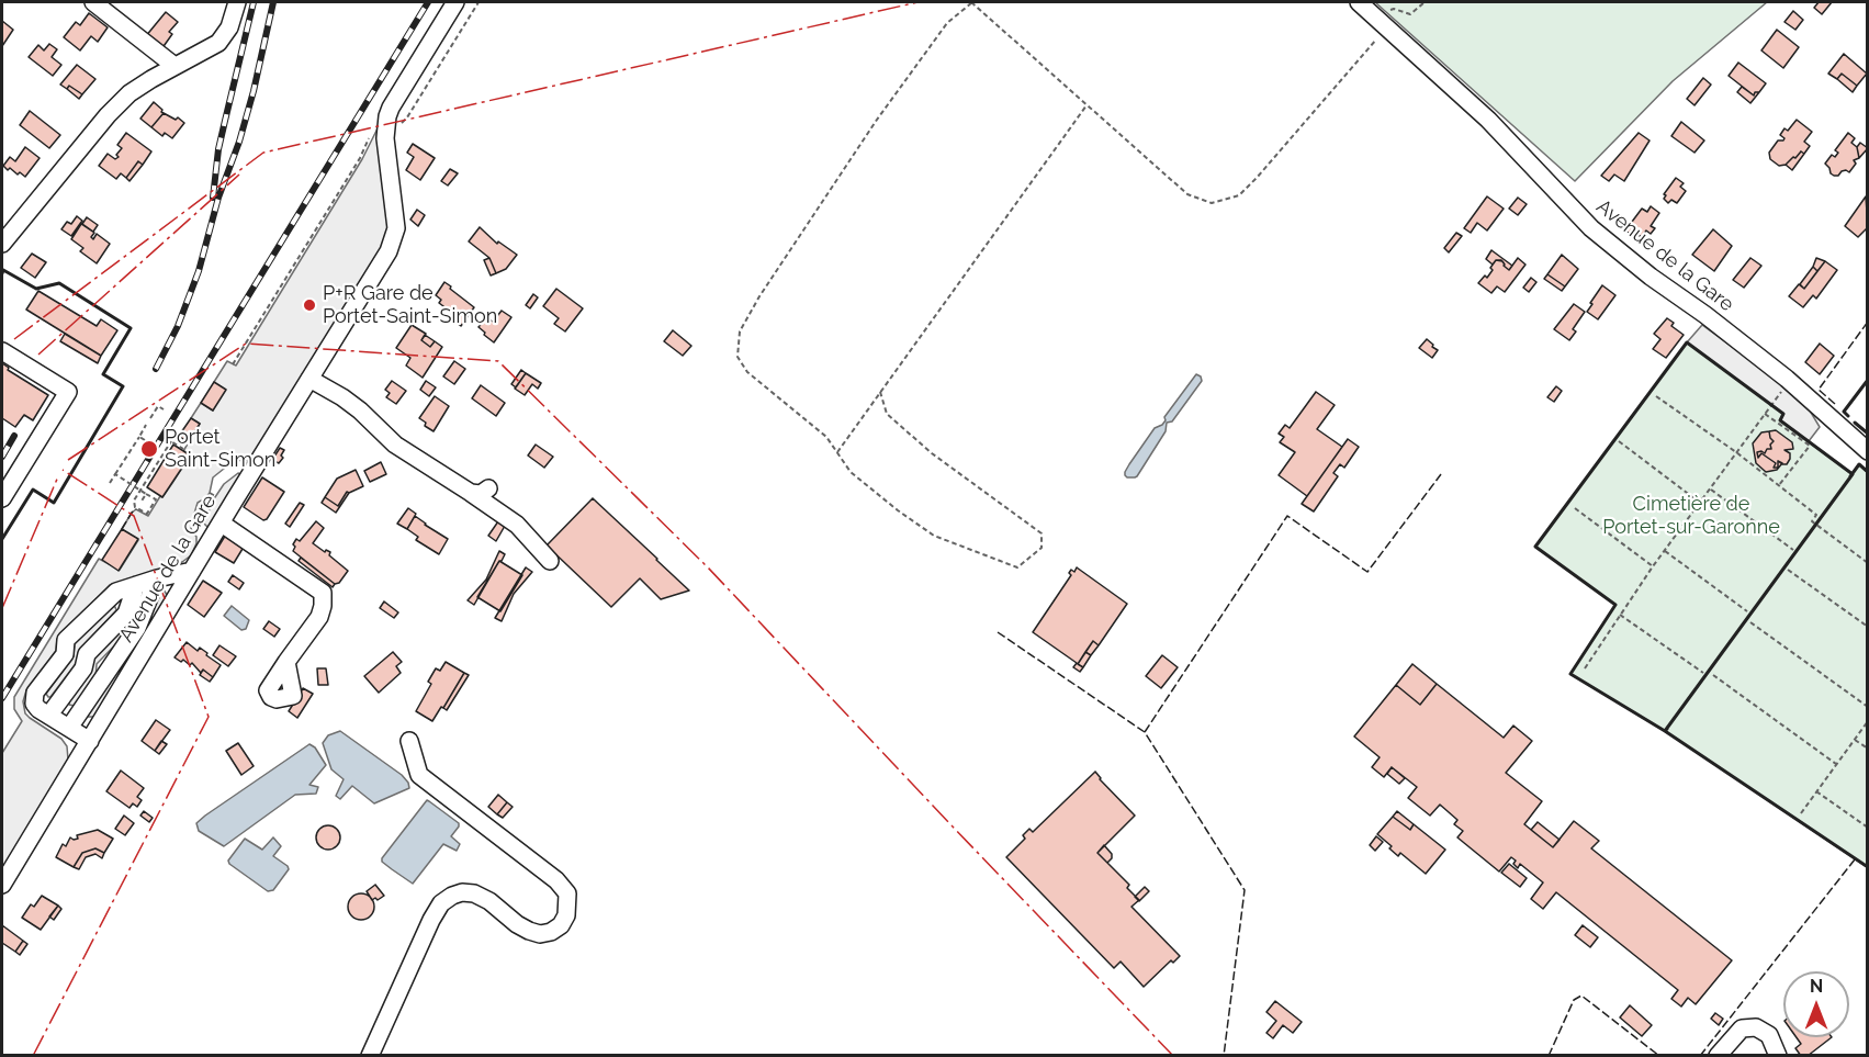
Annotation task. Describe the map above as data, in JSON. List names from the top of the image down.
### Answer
{
  "streets": {
    "street": ["Avenue de la Gare"]
  },
  "parks": ["Cimetière de Portet-sur-Garonne"],
  "places": ["P+R Gare de Portet-Saint-Simon", "Portet Saint-Simon"],
  "north": "top"
}
